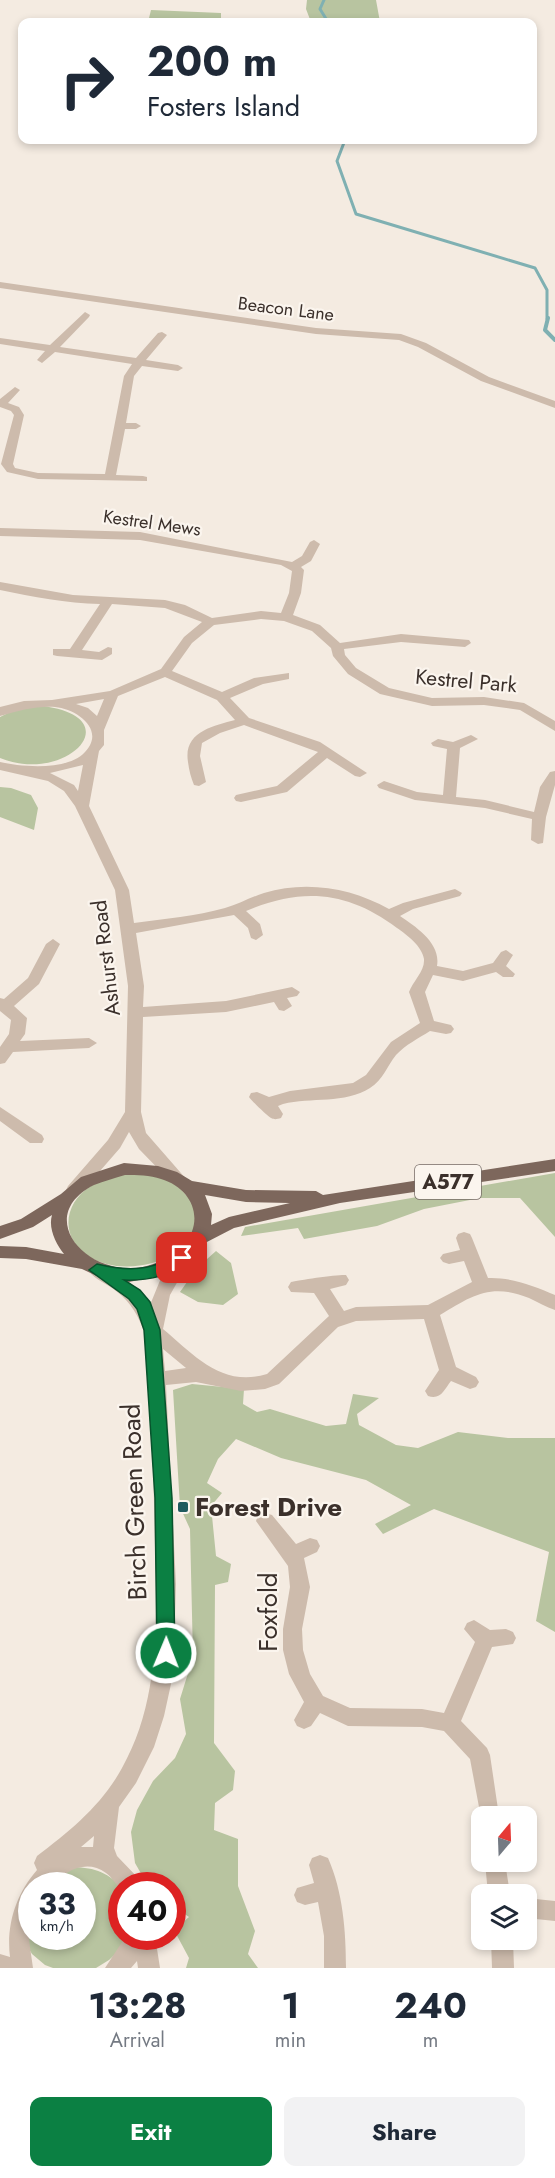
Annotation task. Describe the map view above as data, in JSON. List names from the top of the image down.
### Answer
{
  "streets": {
    "main road": ["A577"],
    "street": [
      "Beacon Lane",
      "Kestrel Mews",
      "Kestrel Park",
      "Ashurst Road",
      "Birch Green Road",
      "Foxfold"
    ]
  },
  "crossings": [
    ["Ashurst Road", "A577"],
    ["Ashurst Road", "Birch Green Road"],
    ["A577", "Birch Green Road"]
  ],
  "places": {
    "transit": ["Forest Drive"]
  },
  "north": "top",
  "page": {
    "turn": ["200 m", "Fosters Island"],
    "speed": "33 km/h",
    "limit": "40",
    "eta": [
      "13:28",
      "Arrival",
      "1",
      "min",
      "240",
      "m"
    ],
    "buttons": ["Exit", "Share"]
  }
}
